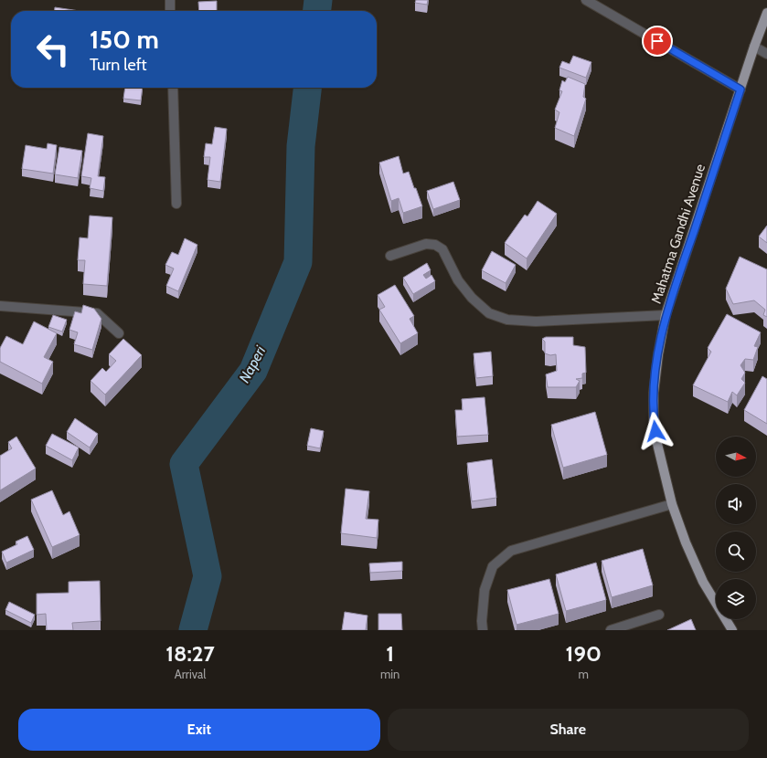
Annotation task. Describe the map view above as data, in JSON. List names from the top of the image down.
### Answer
{
  "streets": {
    "main road": ["Mahatma Gandhi Avenue"]
  },
  "water": ["Naperi"],
  "north": "right",
  "page": {
    "turn": ["150 m", "Turn left"],
    "eta": [
      "18:27",
      "Arrival",
      "1",
      "min",
      "190",
      "m"
    ],
    "buttons": ["Exit", "Share"]
  }
}
